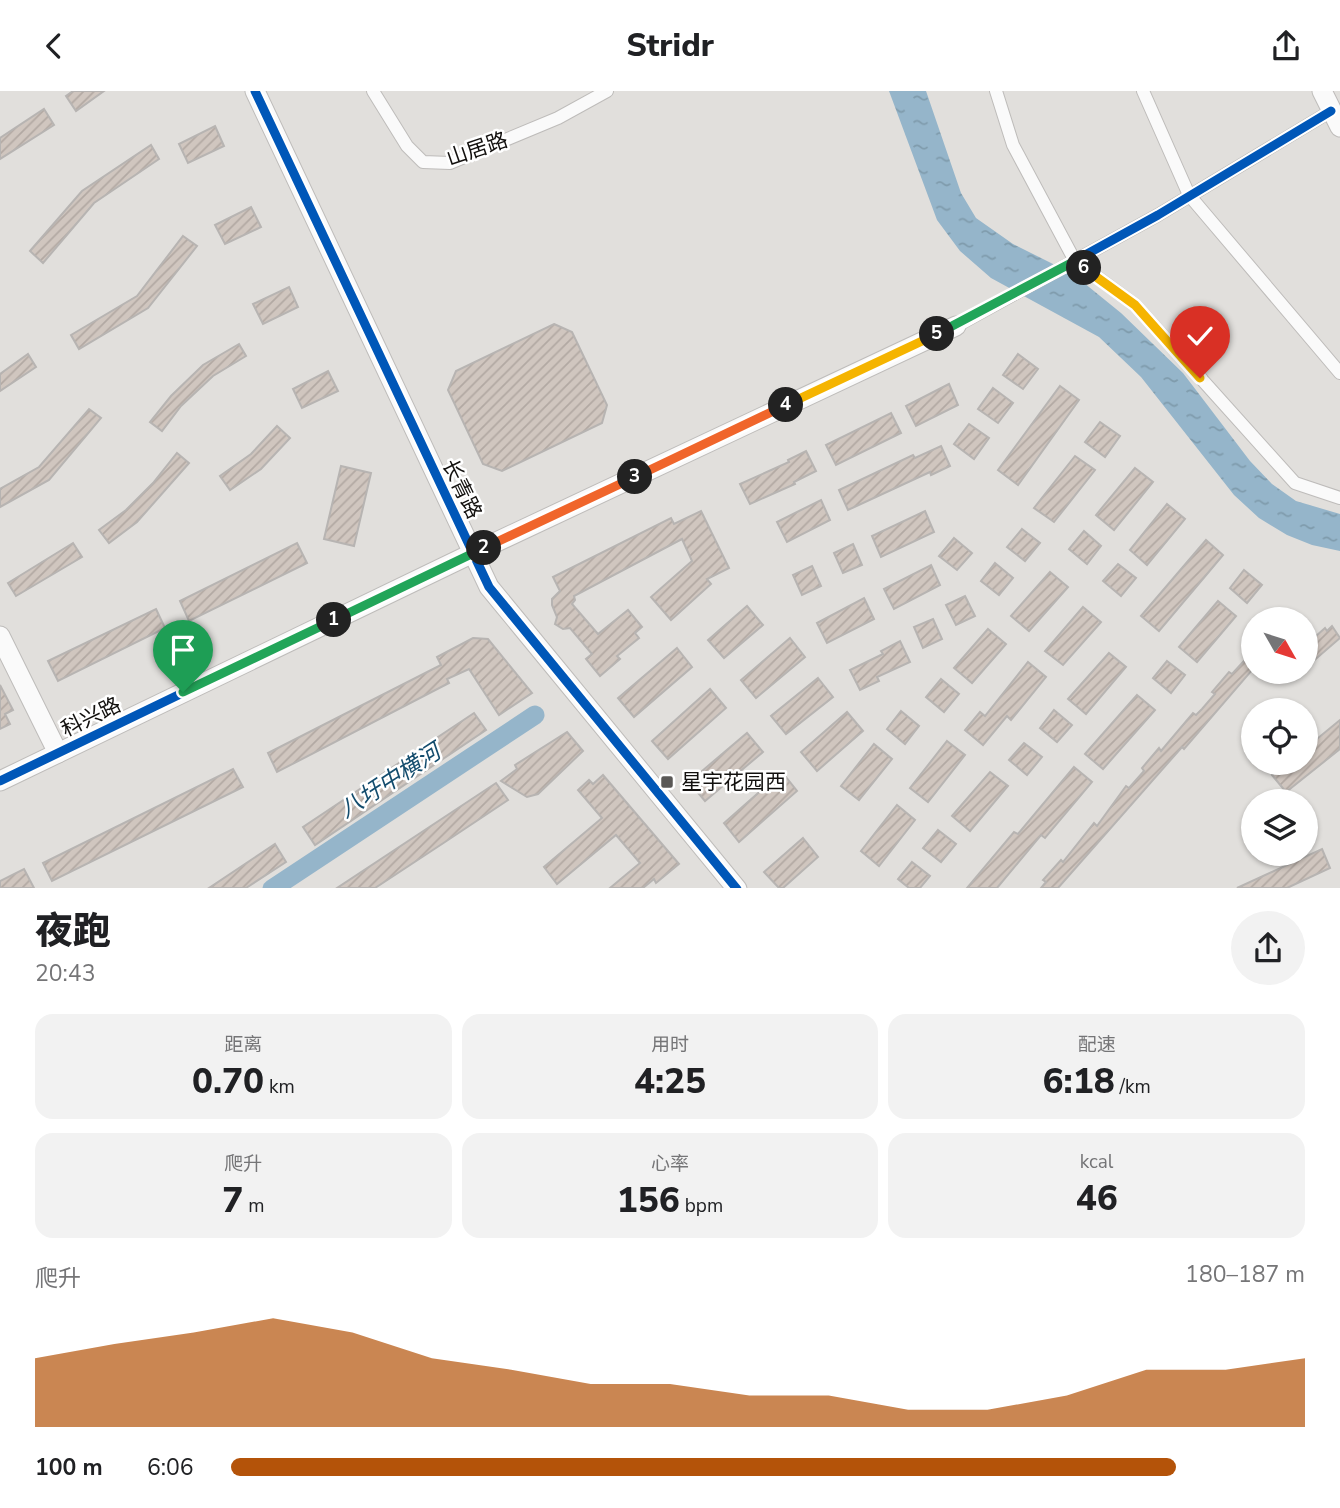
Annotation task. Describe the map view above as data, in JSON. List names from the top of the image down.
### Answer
{
  "streets": {
    "street": ["山居路", "长青路", "科兴路"]
  },
  "crossings": [
    ["长青路", "科兴路"]
  ],
  "water": ["八圩中横河"],
  "places": {
    "transit": ["星宇花园西"]
  },
  "north": "bottom right",
  "page": {
    "header": "Stridr",
    "pins": [
      "6",
      "5",
      "4",
      "3",
      "2",
      "1"
    ],
    "heading": ["夜跑", "20:43"],
    "stats": [
      ["距离", "0.70 km"],
      ["用时", "4:25"],
      ["配速", "6:18 /km"],
      ["爬升", "7 m"],
      ["心率", "156 bpm"],
      ["kcal", "46"]
    ],
    "chart": ["爬升", "180–187 m"],
    "list": [
      {
        "name": "100 m",
        "note": "6:06"
      }
    ]
  }
}
